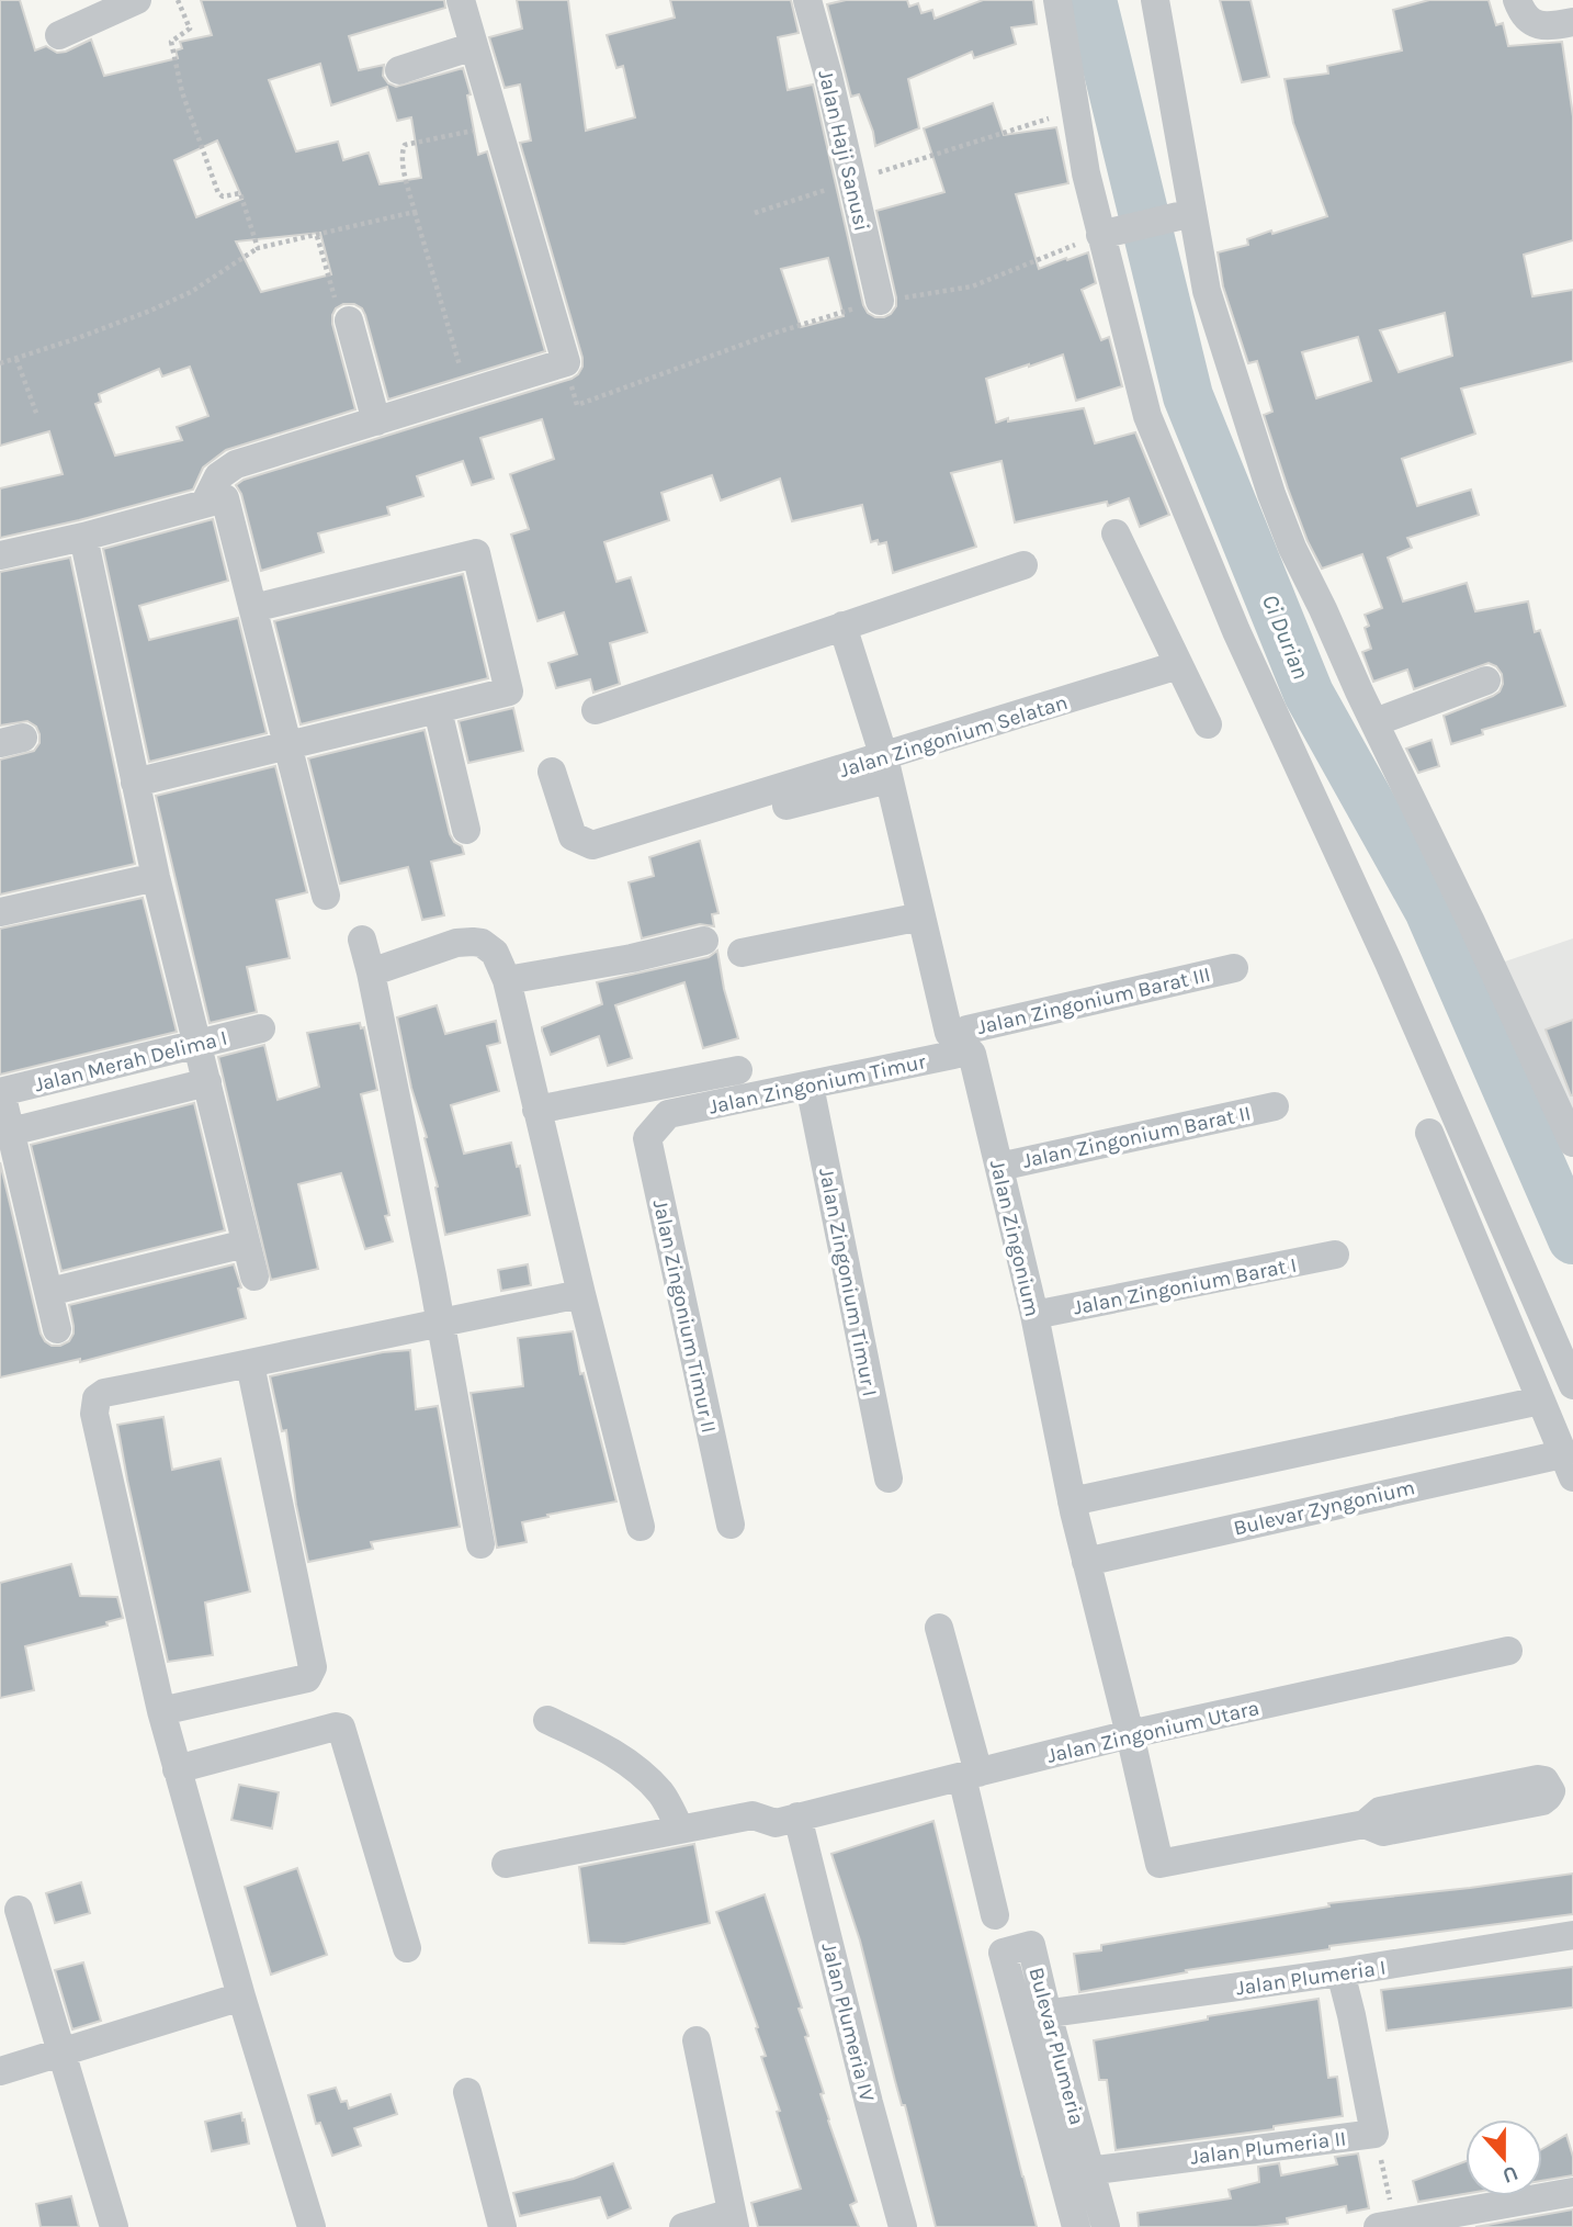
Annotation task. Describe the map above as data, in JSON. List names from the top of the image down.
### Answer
{
  "streets": {
    "street": [
      "Jalan Haji Sanusi",
      "Jalan Zingonium Selatan",
      "Jalan Zingonium Barat III",
      "Jalan Merah Delima I",
      "Jalan Zingonium Timur",
      "Jalan Zingonium Barat II",
      "Jalan Zingonium",
      "Jalan Zingonium Timur I",
      "Jalan Zingonium Barat I",
      "Jalan Zingonium Timur II",
      "Bulevar Zyngonium",
      "Jalan Zingonium Utara",
      "Jalan Plumeria I",
      "Jalan Plumeria IV",
      "Bulevar Plumeria",
      "Jalan Plumeria II"
    ]
  },
  "crossings": [
    ["Jalan Zingonium Selatan", "Jalan Zingonium"],
    ["Jalan Zingonium Barat III", "Jalan Zingonium Timur"],
    ["Jalan Zingonium Barat III", "Jalan Zingonium"],
    ["Jalan Zingonium Timur", "Jalan Zingonium"],
    ["Jalan Zingonium Timur", "Jalan Zingonium Timur I"],
    ["Jalan Zingonium Timur", "Jalan Zingonium Timur II"],
    ["Jalan Zingonium Barat II", "Jalan Zingonium"],
    ["Jalan Zingonium", "Jalan Zingonium Barat I"],
    ["Jalan Zingonium", "Bulevar Zyngonium"],
    ["Jalan Zingonium", "Jalan Zingonium Utara"],
    ["Jalan Zingonium Utara", "Jalan Plumeria IV"],
    ["Jalan Plumeria I", "Bulevar Plumeria"],
    ["Jalan Plumeria I", "Jalan Plumeria II"],
    ["Bulevar Plumeria", "Jalan Plumeria II"]
  ],
  "water": ["Ci Durian"],
  "north": "bottom"
}
